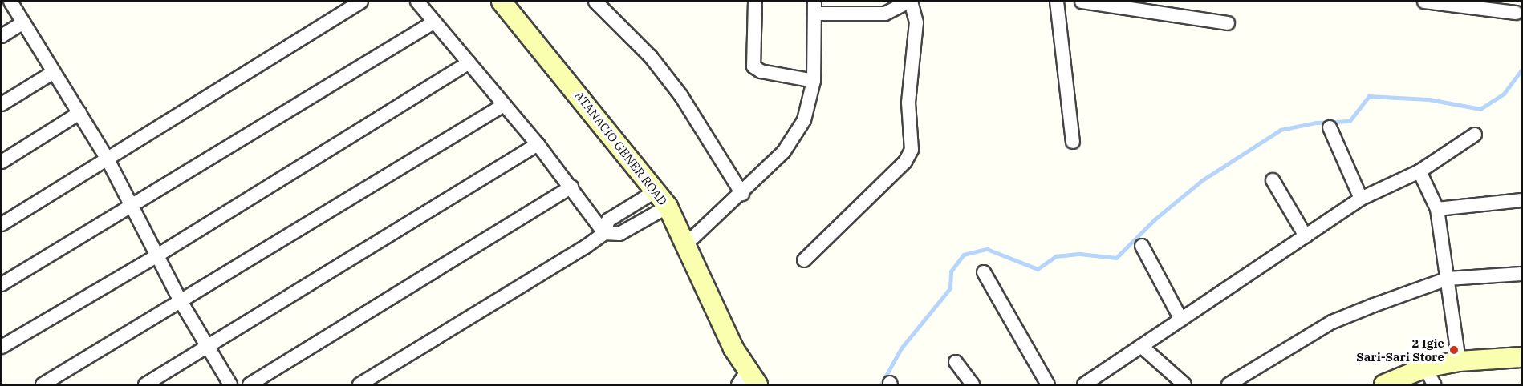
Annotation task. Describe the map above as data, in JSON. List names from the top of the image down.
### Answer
{
  "streets": {
    "main road": ["ATANACIO GENER ROAD"]
  },
  "places": ["2 Igie Sari-Sari Store"]
}
